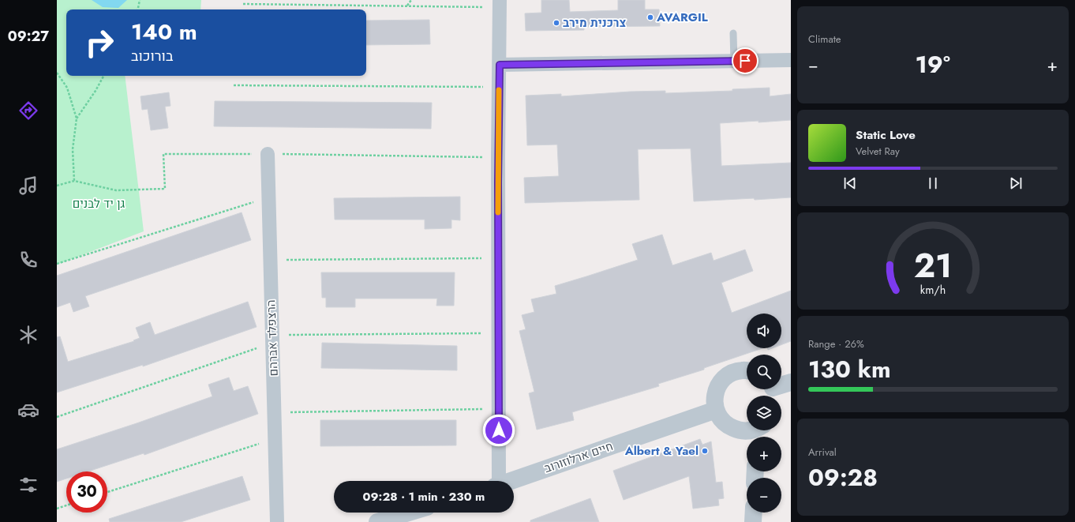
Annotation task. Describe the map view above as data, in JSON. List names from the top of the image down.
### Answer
{
  "streets": {
    "street": ["הרצפלד אברהם", "חיים ארלוזורוב"]
  },
  "parks": ["גן יד לבנים"],
  "places": ["AVARGIL", "צרכנית מירב", "Albert & Yael"],
  "page": {
    "tabs": "09:27",
    "tile": [
      "Climate",
      ["Range · 26%", "130 km"],
      ["Arrival", "09:28"]
    ],
    "turn": ["140 m", "בורוכוב"],
    "heat": ["−", "19°", "+"],
    "song": ["Static Love", "Velvet Ray"],
    "map_buttons": ["+", "−"],
    "limit": "30",
    "trip": "09:28 · 1 min · 230 m",
    "gauge": ["21", "km/h"]
  }
}
